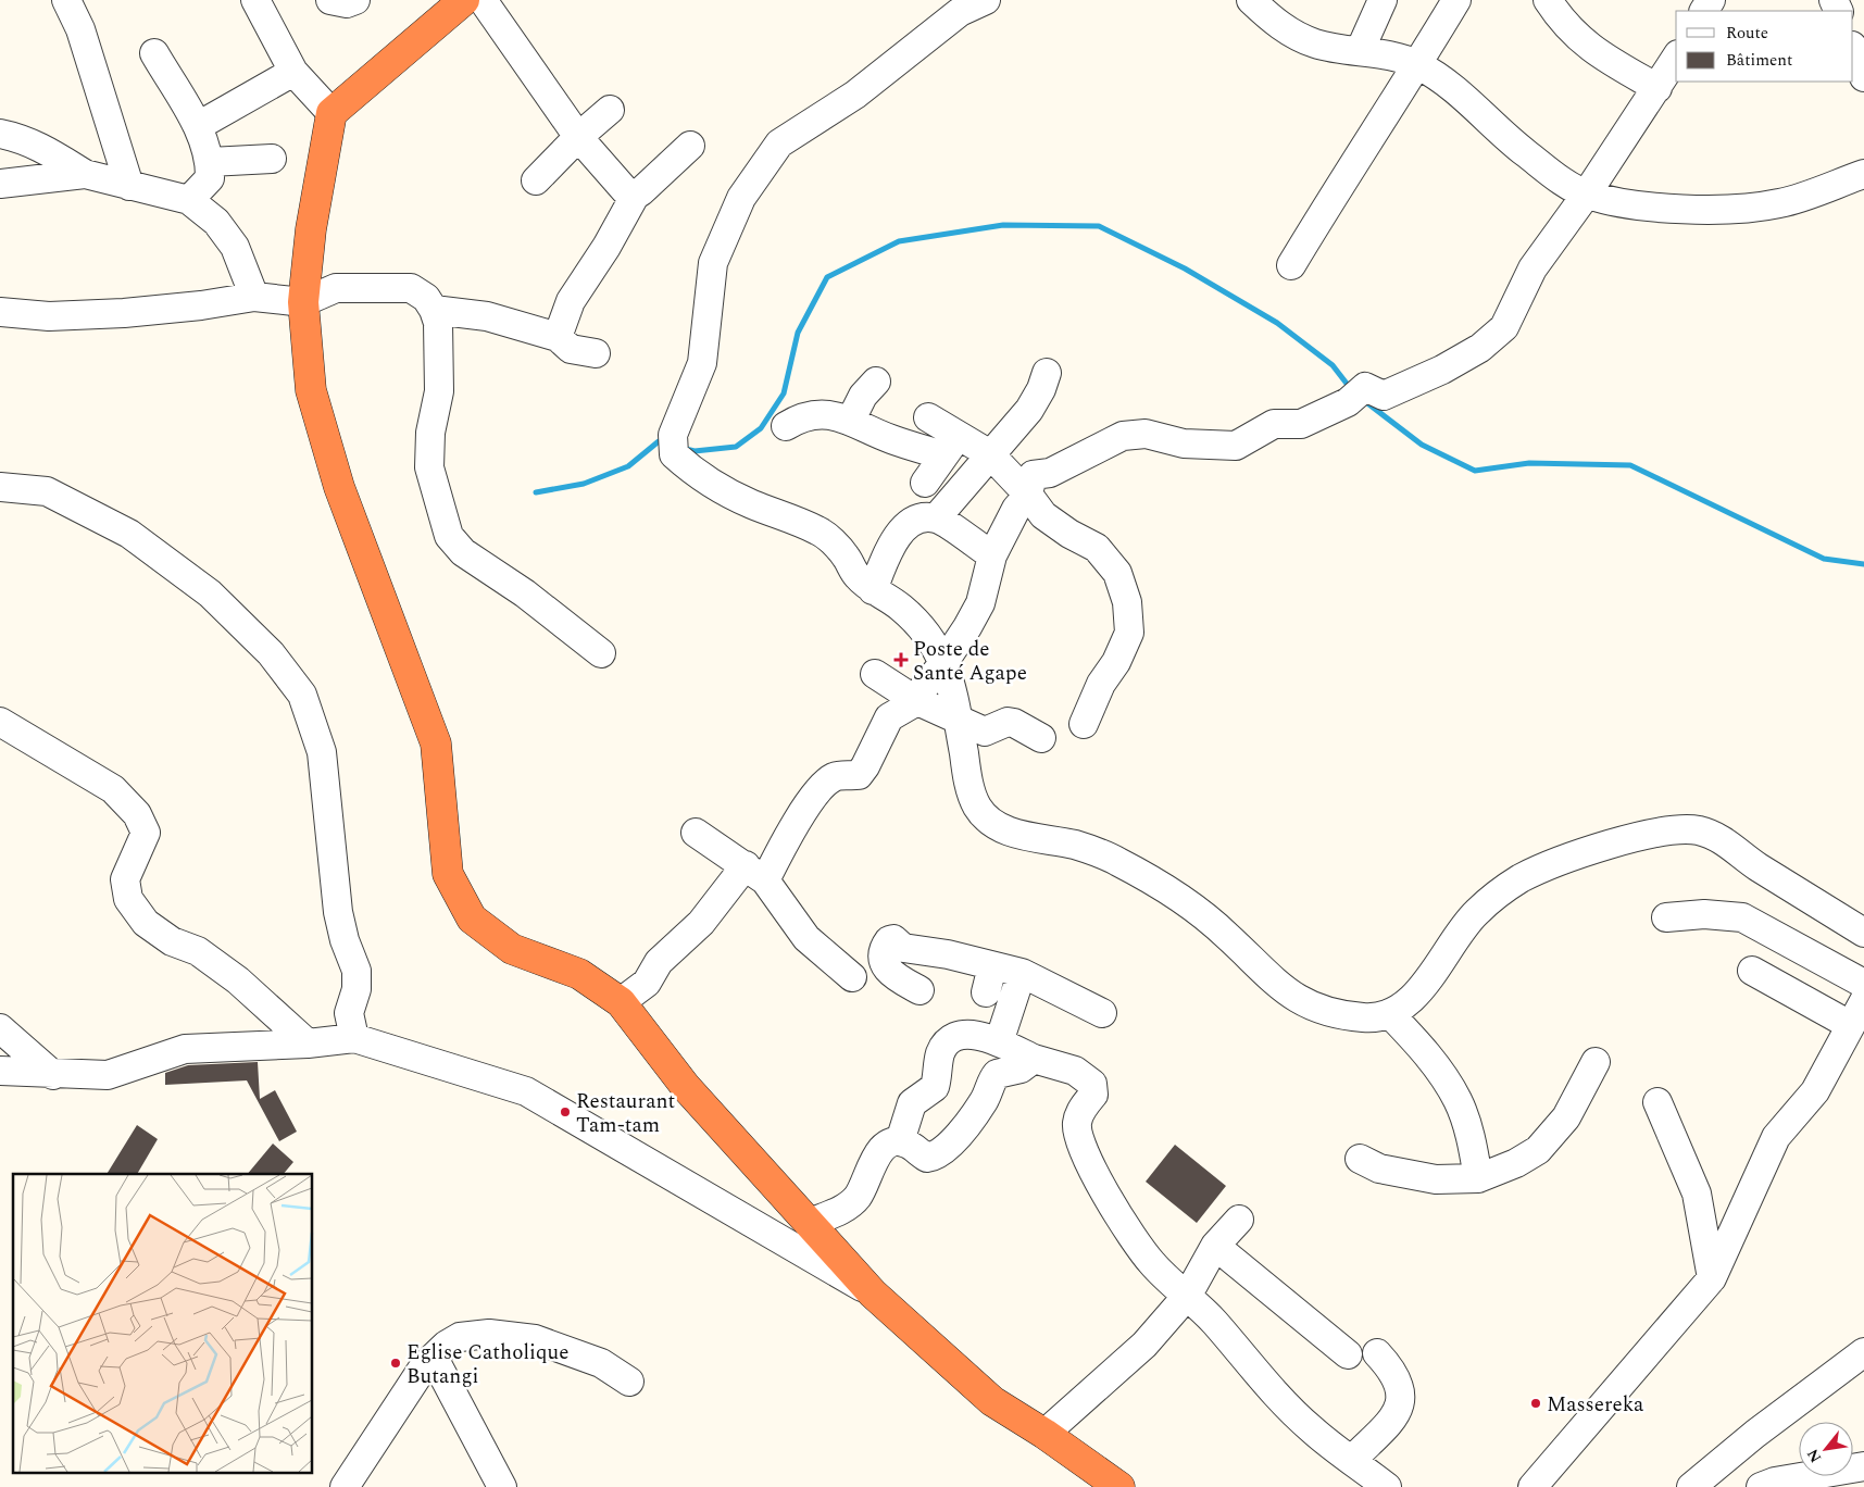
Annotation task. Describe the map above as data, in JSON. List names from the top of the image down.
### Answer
{
  "places": {
    "health": ["Poste de Santé Agape"],
    "other": ["Restaurant Tam-tam", "Eglise Catholique Butangi", "Massereka"]
  },
  "legend": ["Route", "Bâtiment"],
  "north": "bottom left"
}
